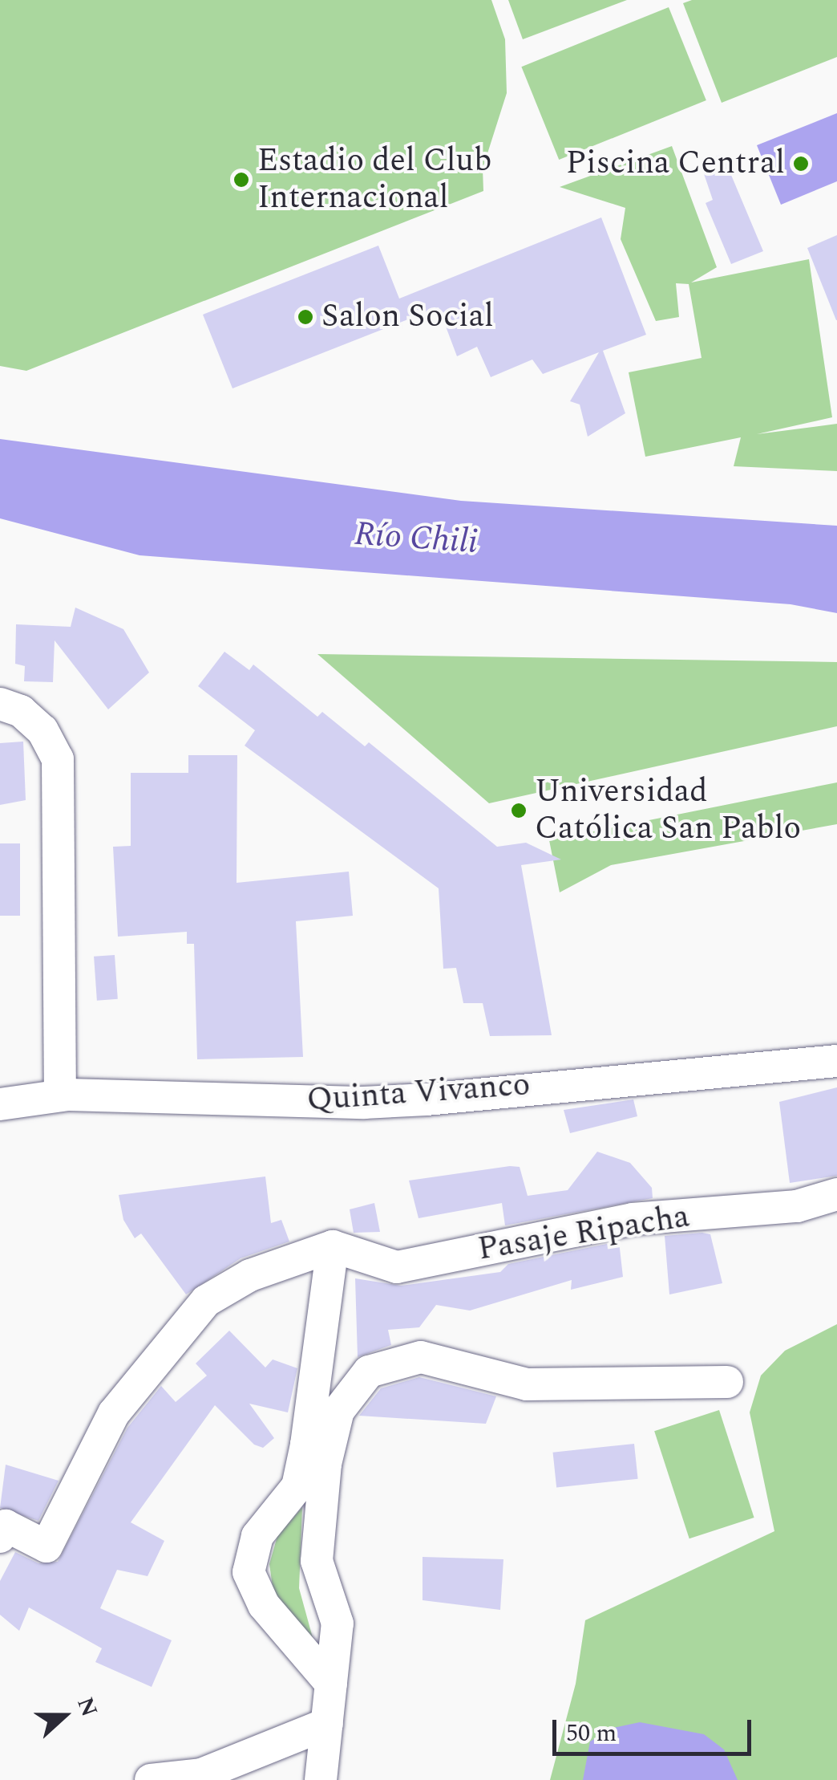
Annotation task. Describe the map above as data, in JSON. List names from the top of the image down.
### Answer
{
  "streets": {
    "street": ["Quinta Vivanco", "Pasaje Ripacha"]
  },
  "water": ["Río Chili"],
  "places": [
    "Piscina Central",
    "Estadio del Club Internacional",
    "Salon Social",
    "Universidad Católica San Pablo"
  ],
  "scale_bar": "50 m",
  "north": "right"
}
